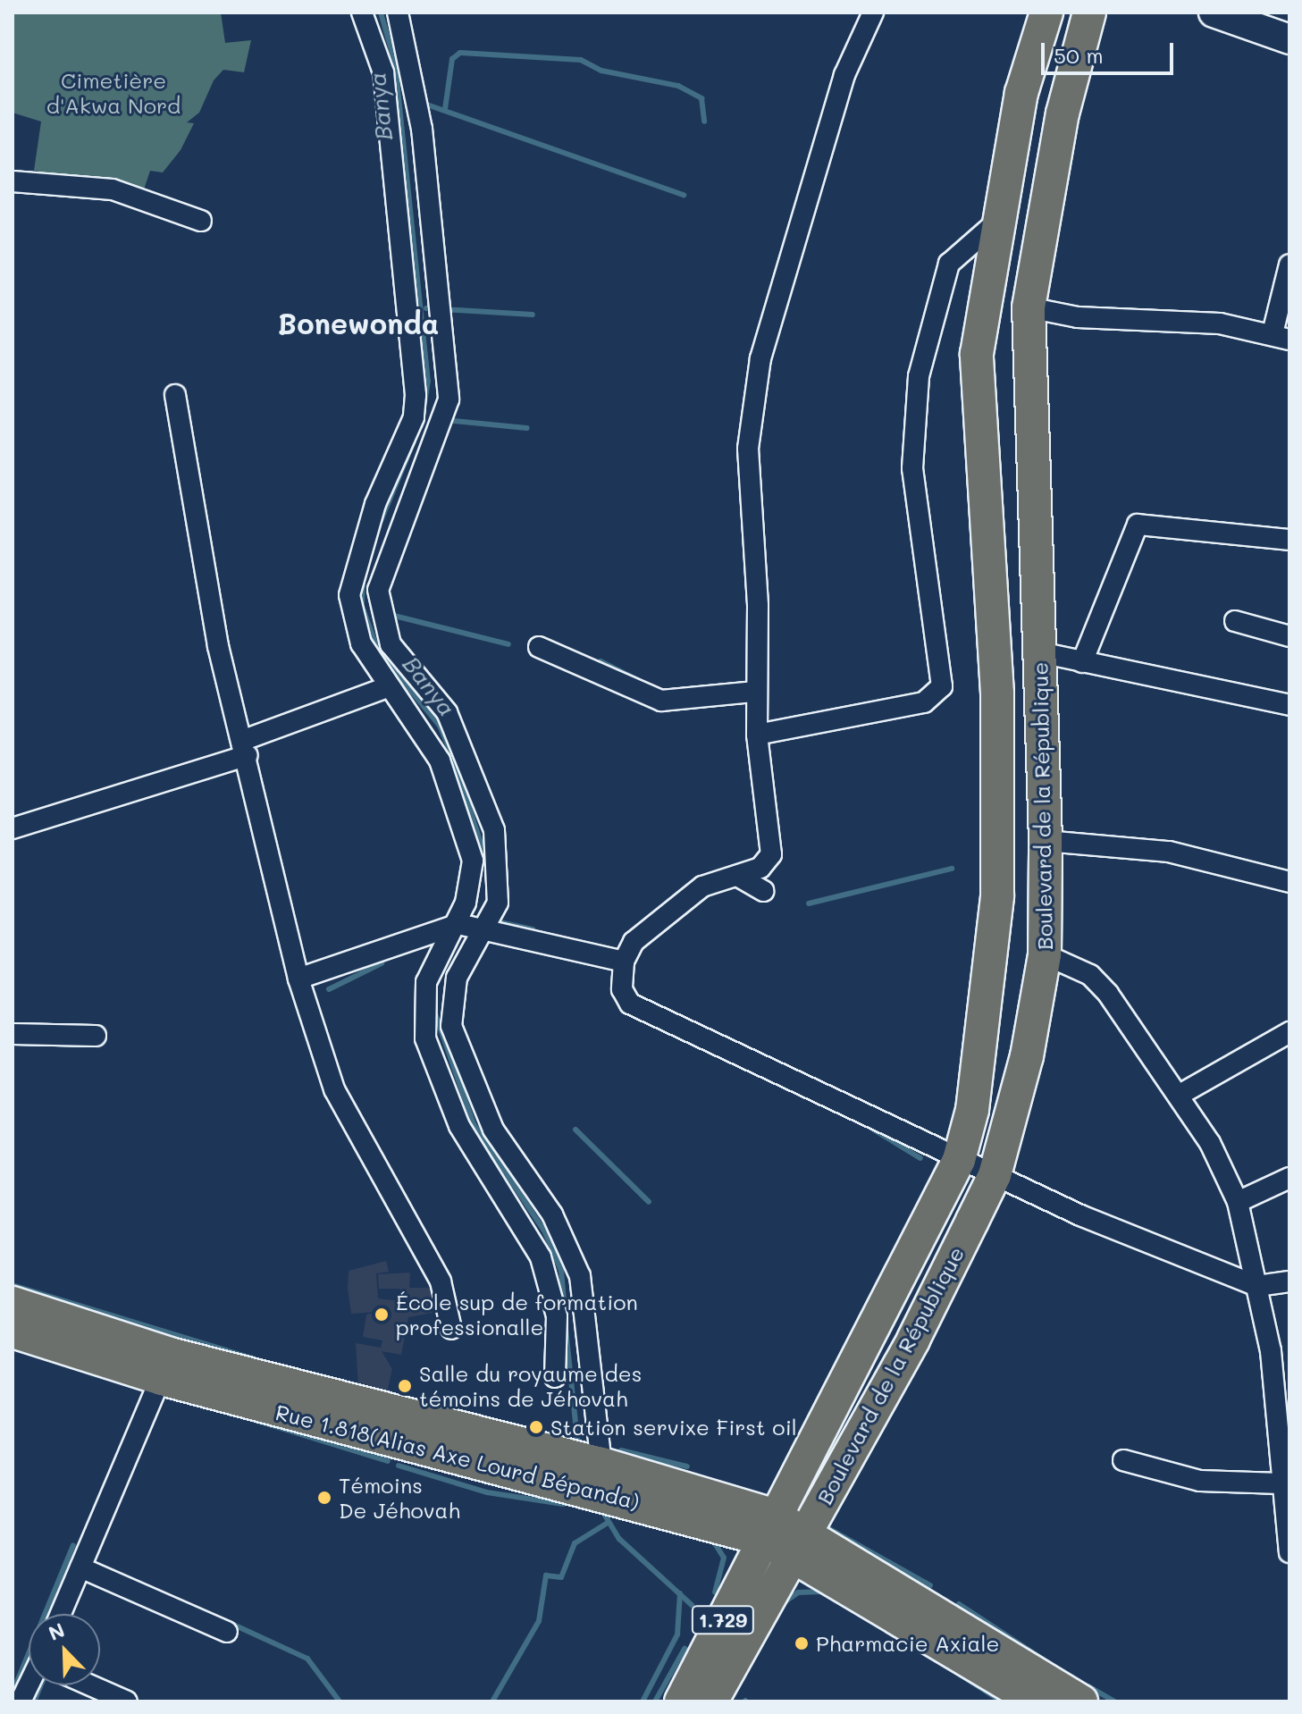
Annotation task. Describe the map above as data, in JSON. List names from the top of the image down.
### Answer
{
  "streets": {
    "main road": ["Boulevard de la République", "Rue 1.818(Alias Axe Lourd Bépanda)", "1.729"]
  },
  "crossings": [
    ["Boulevard de la République", "Rue 1.818(Alias Axe Lourd Bépanda)"]
  ],
  "districts": ["Bonewonda"],
  "water": ["Banya"],
  "parks": ["Cimetière d'Akwa Nord"],
  "places": [
    "École sup de formation professionalle",
    "Salle du royaume des témoins de Jéhovah",
    "Station servixe First oil",
    "Témoins De Jéhovah",
    "Pharmacie Axiale"
  ],
  "scale_bar": "50 m",
  "north": "top left"
}
